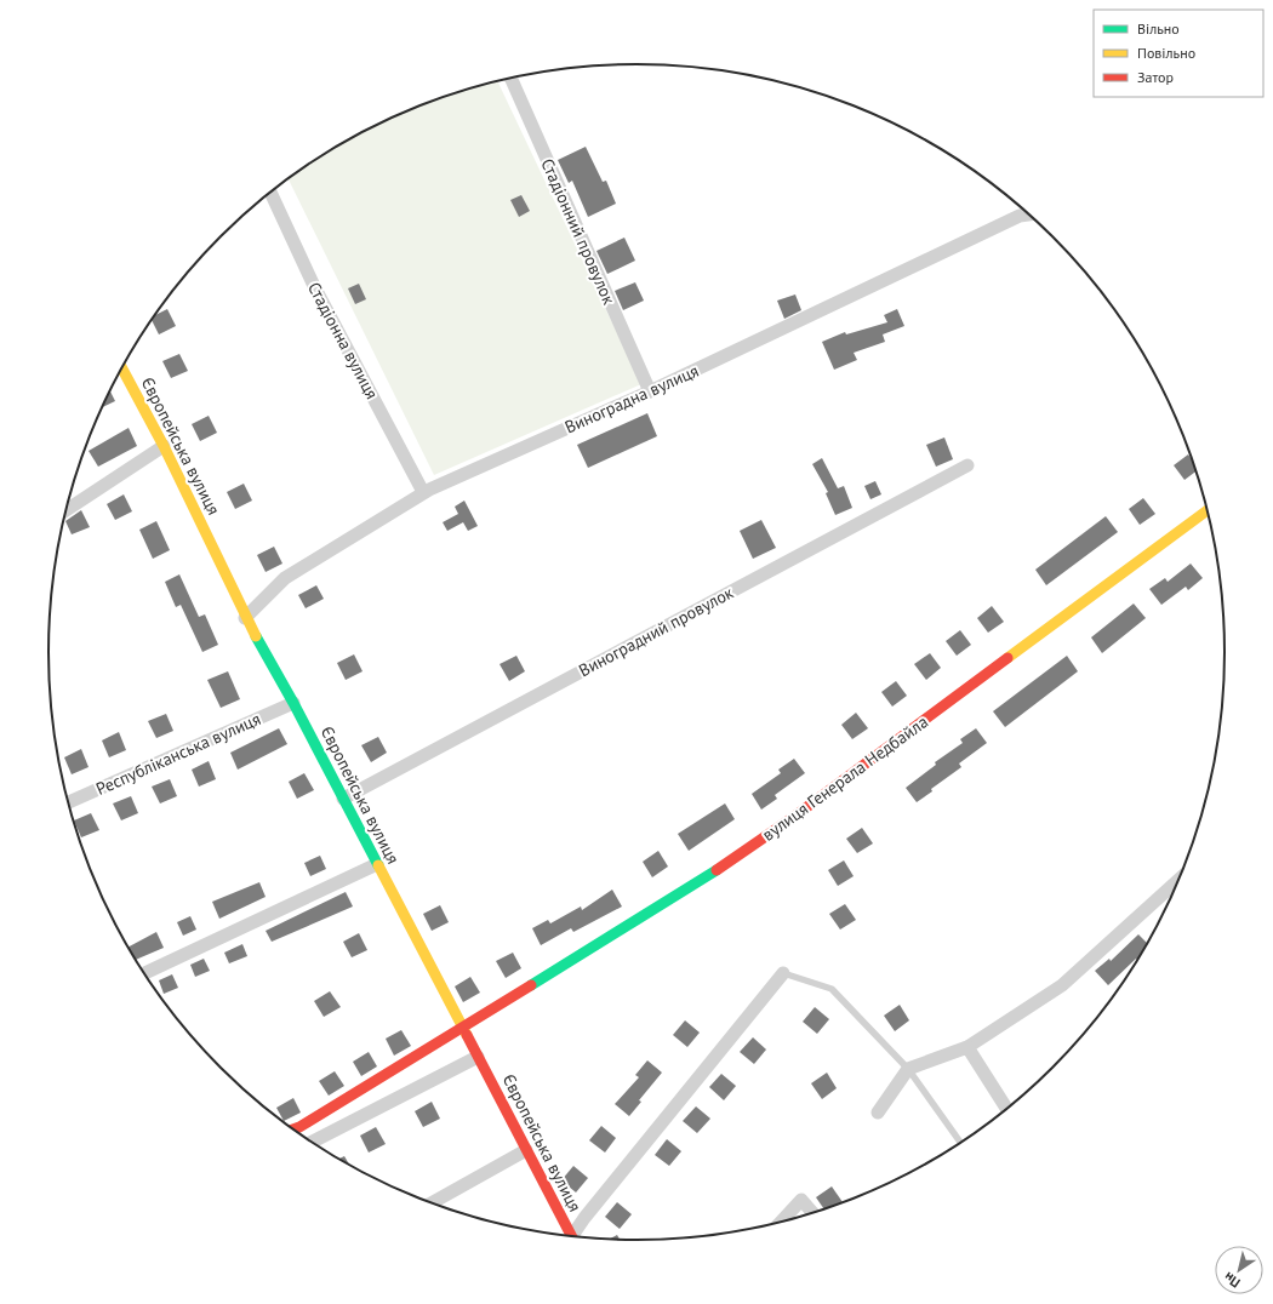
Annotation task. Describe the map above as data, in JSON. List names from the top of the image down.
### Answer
{
  "streets": {
    "street": [
      "Стадіонний провулок",
      "Стадіонна вулиця",
      "Виноградна вулиця",
      "Європейська вулиця",
      "Виноградний провулок",
      "Республіканська вулиця",
      "вулиця Генерала Недбайла"
    ]
  },
  "crossings": [
    ["Стадіонний провулок", "Виноградна вулиця"],
    ["Стадіонна вулиця", "Виноградна вулиця"],
    ["Виноградна вулиця", "Європейська вулиця"],
    ["Європейська вулиця", "Виноградний провулок"],
    ["Європейська вулиця", "Республіканська вулиця"],
    ["Європейська вулиця", "вулиця Генерала Недбайла"]
  ],
  "legend": ["Вільно", "Повільно", "Затор"],
  "north": "bottom left"
}
